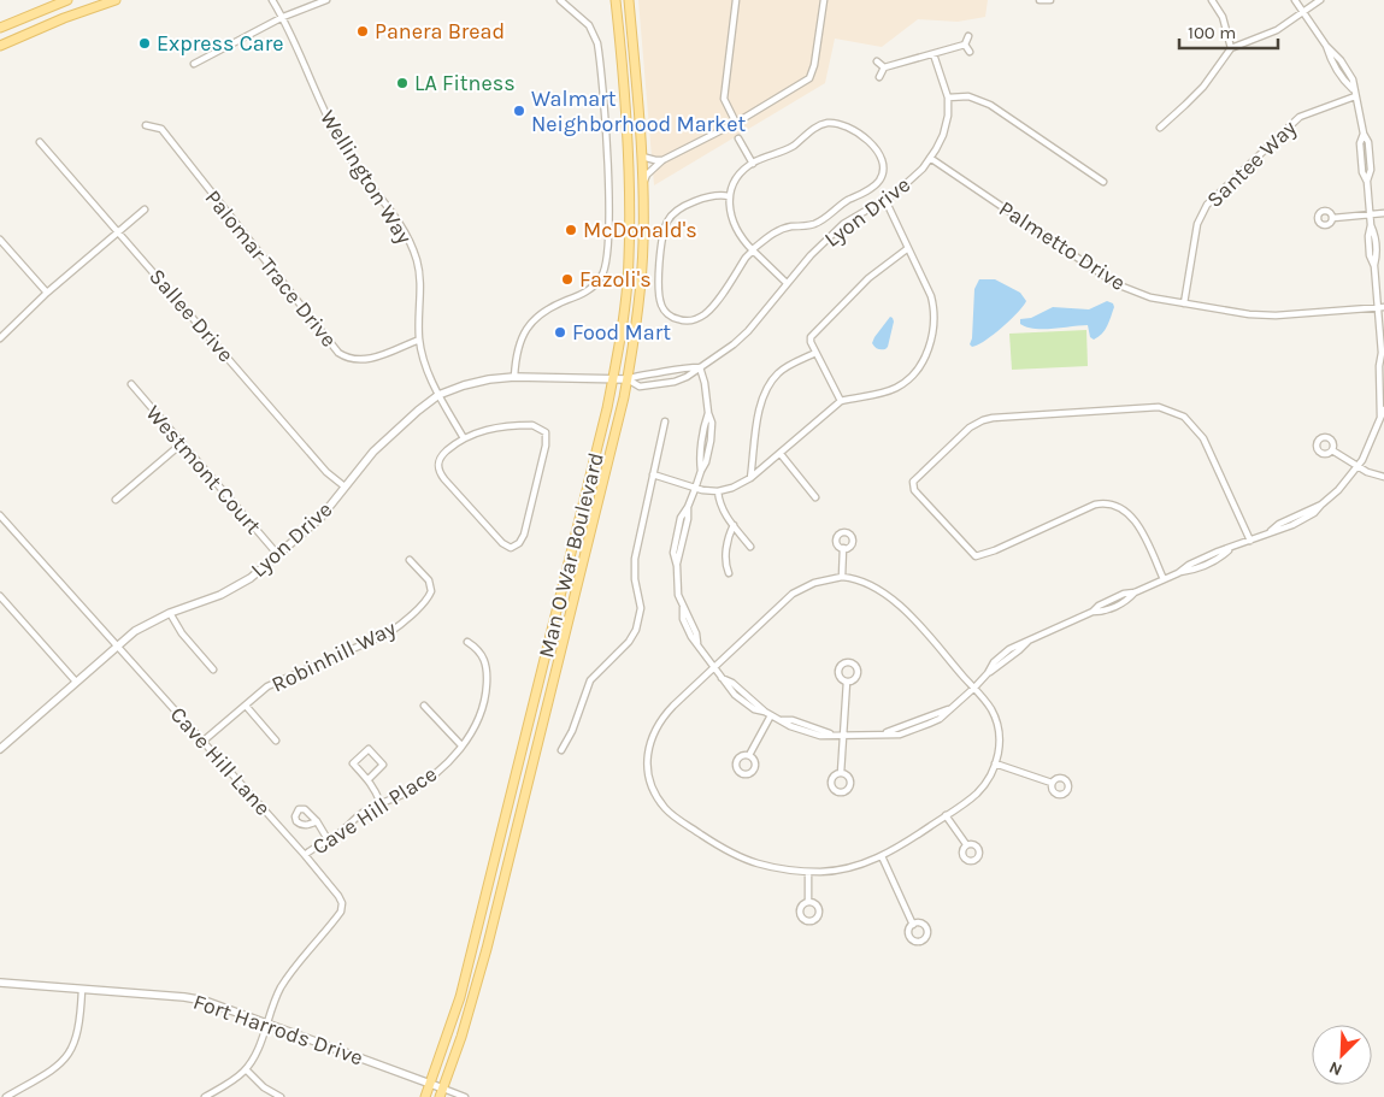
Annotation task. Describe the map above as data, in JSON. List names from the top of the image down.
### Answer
{
  "streets": {
    "main road": ["Man O War Boulevard"],
    "street": [
      "Santee Way",
      "Wellington Way",
      "Lyon Drive",
      "Palmetto Drive",
      "Palomar Trace Drive",
      "Sallee Drive",
      "Westmont Court",
      "Robinhill Way",
      "Cave Hill Lane",
      "Cave Hill Place",
      "Fort Harrods Drive"
    ]
  },
  "crossings": [
    ["Santee Way", "Palmetto Drive"],
    ["Wellington Way", "Lyon Drive"],
    ["Wellington Way", "Palomar Trace Drive"],
    ["Lyon Drive", "Palmetto Drive"],
    ["Lyon Drive", "Sallee Drive"],
    ["Lyon Drive", "Westmont Court"],
    ["Lyon Drive", "Man O War Boulevard"],
    ["Lyon Drive", "Cave Hill Lane"],
    ["Man O War Boulevard", "Fort Harrods Drive"],
    ["Robinhill Way", "Cave Hill Lane"],
    ["Cave Hill Lane", "Cave Hill Place"],
    ["Cave Hill Lane", "Fort Harrods Drive"]
  ],
  "places": [
    "Panera Bread",
    "Express Care",
    "LA Fitness",
    "Walmart Neighborhood Market",
    "McDonald's",
    "Fazoli's",
    "Food Mart"
  ],
  "scale_bar": "100 m",
  "north": "bottom left"
}
